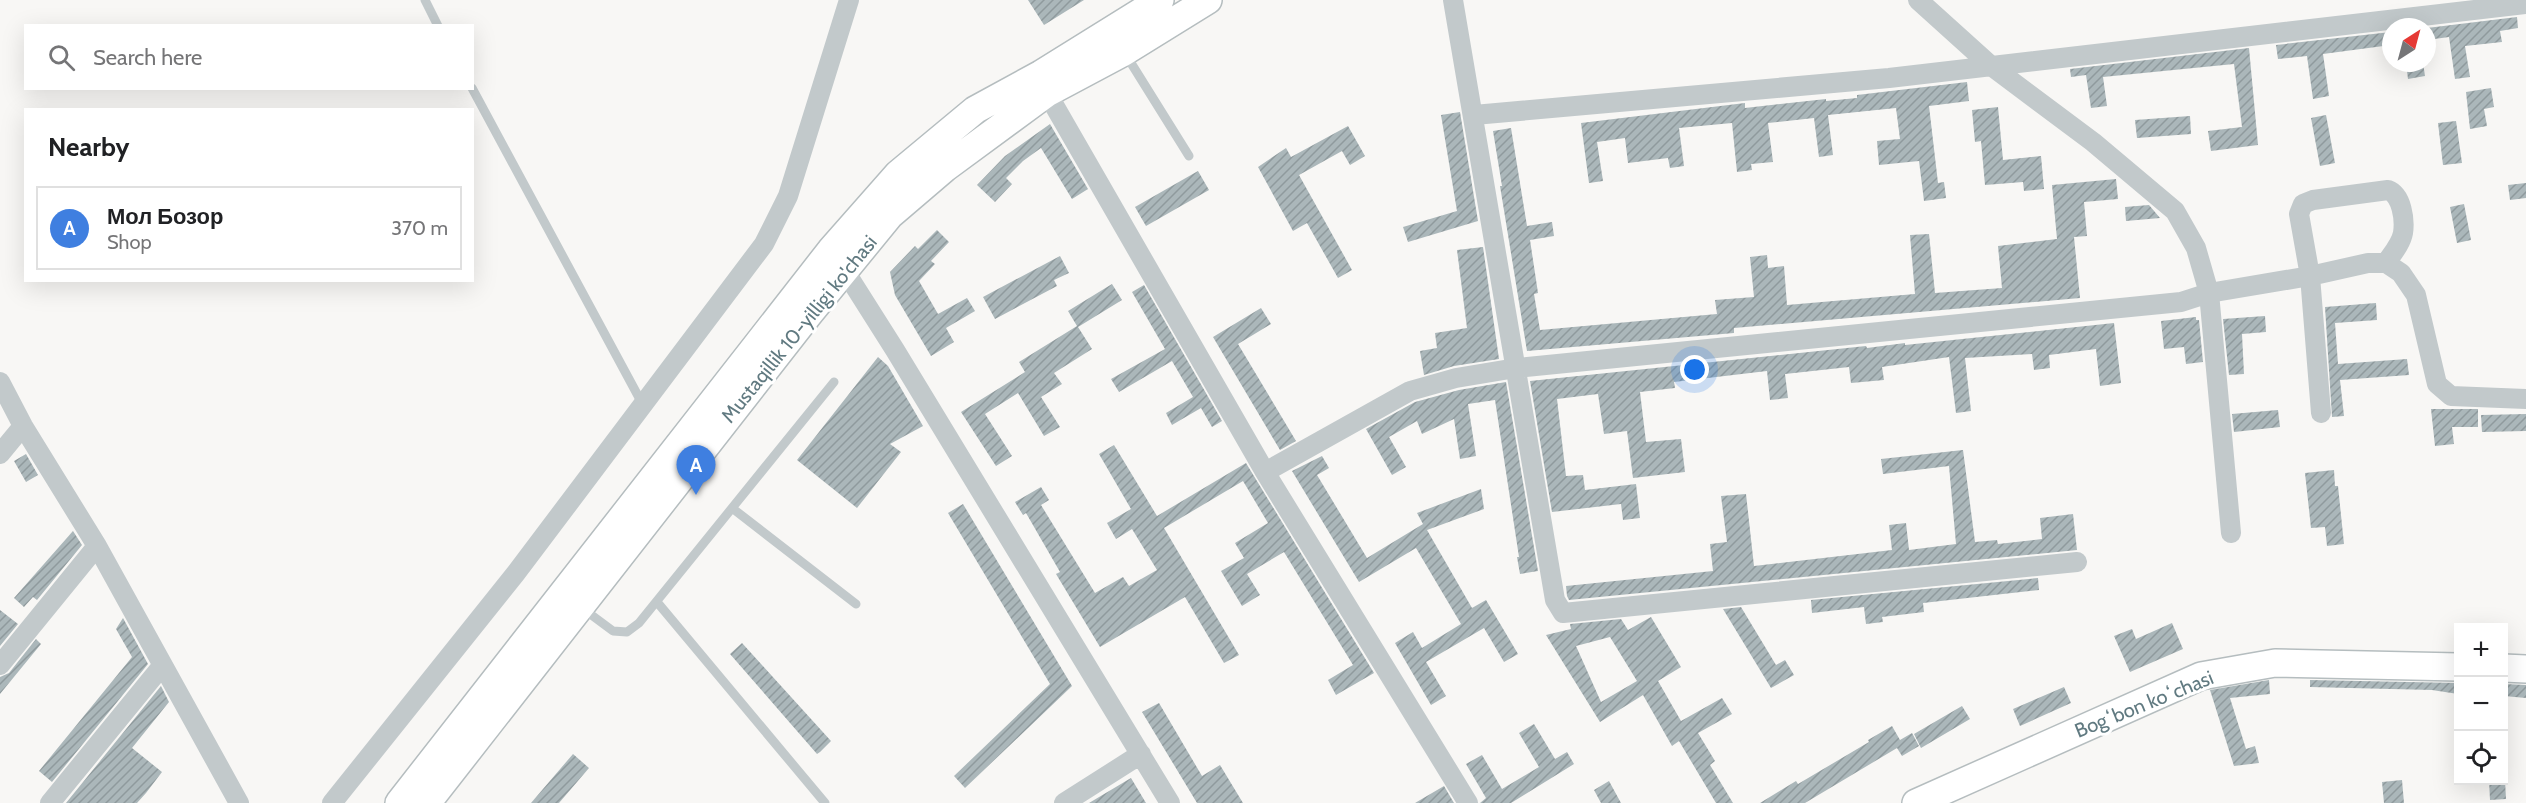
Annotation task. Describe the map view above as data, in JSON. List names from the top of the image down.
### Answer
{
  "streets": {
    "main road": ["Mustaqillik 10-yilligi ko'chasi", "Bogʻbon koʻchasi"]
  },
  "north": "top right",
  "page": {
    "search": "Search here",
    "heading": "Nearby",
    "list": [
      {
        "mark": "A",
        "name": "Мол Бозор",
        "note": "Shop",
        "value": "370 m"
      }
    ],
    "pins": "A",
    "map_buttons": ["+", "−"]
  }
}
